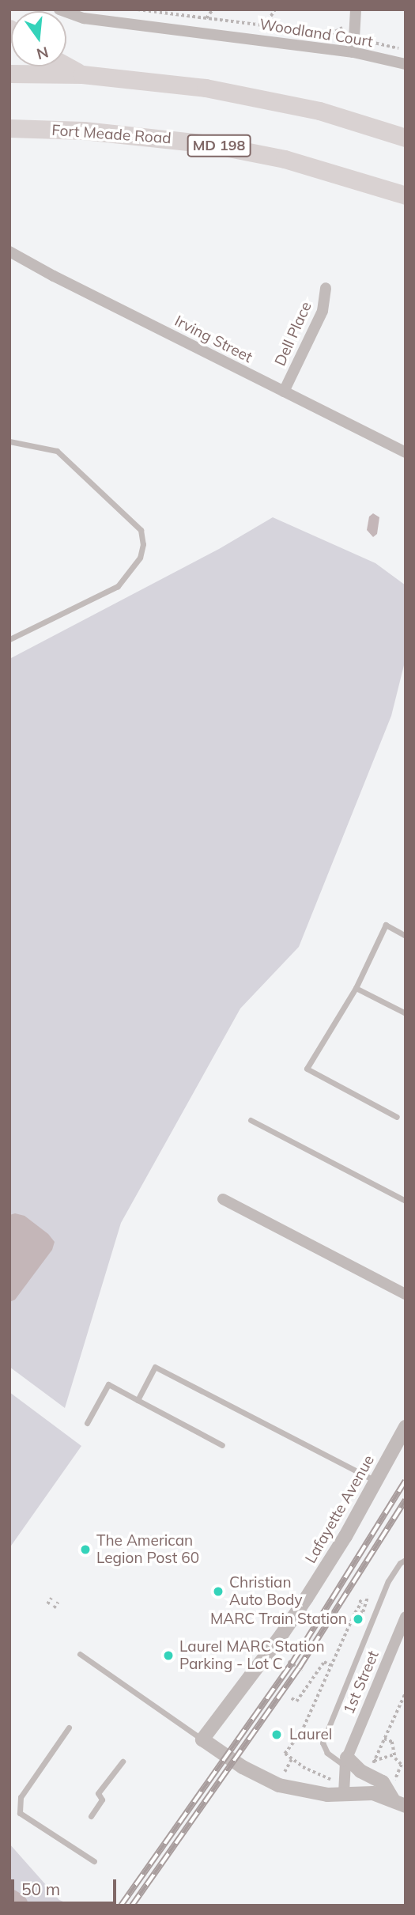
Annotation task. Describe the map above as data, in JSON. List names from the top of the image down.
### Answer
{
  "streets": {
    "main road": ["Fort Meade Road", "MD 198"],
    "street": [
      "Woodland Court",
      "Dell Place",
      "Irving Street",
      "Lafayette Avenue",
      "1st Street"
    ]
  },
  "crossings": [
    ["Dell Place", "Irving Street"]
  ],
  "places": [
    "The American Legion Post 60",
    "Christian Auto Body",
    "MARC Train Station",
    "Laurel MARC Station Parking - Lot C",
    "Laurel"
  ],
  "scale_bar": "50 m",
  "north": "bottom"
}
